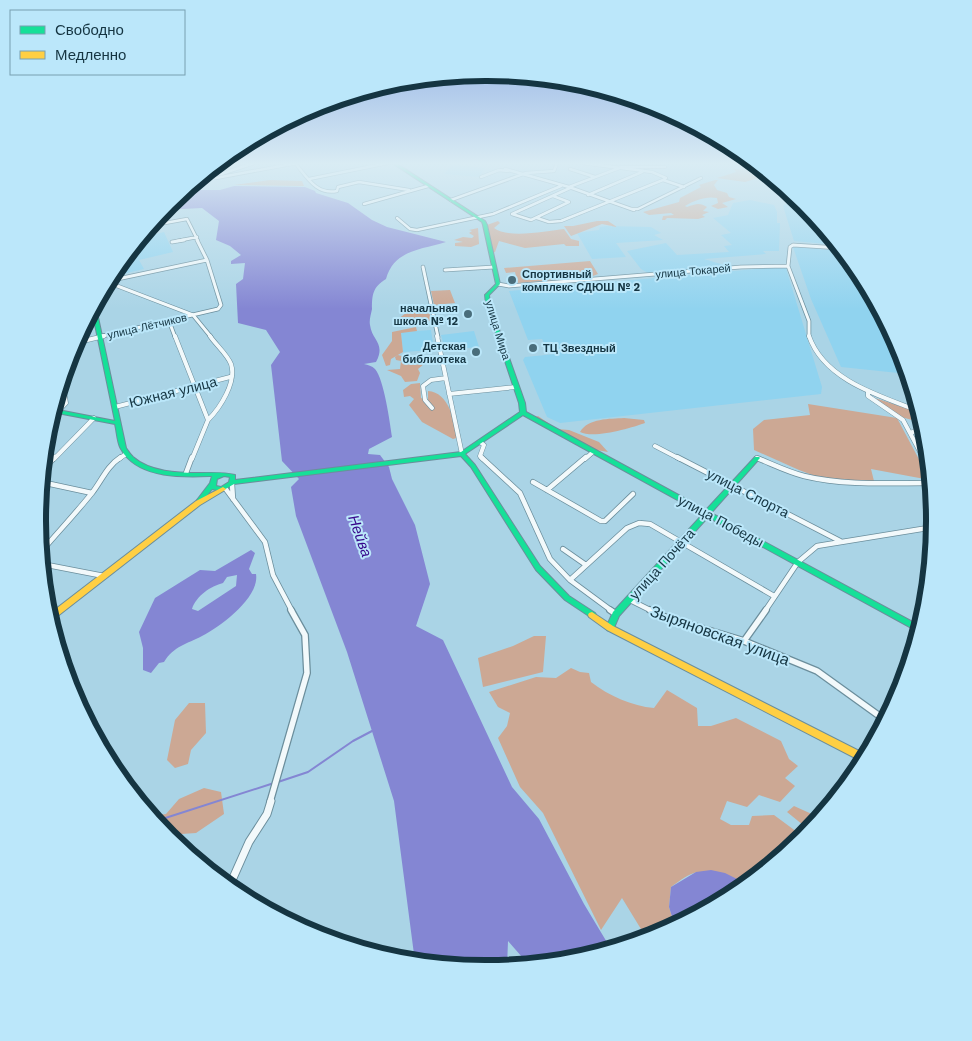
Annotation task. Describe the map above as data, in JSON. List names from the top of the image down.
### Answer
{
  "streets": {
    "main road": ["улица Мира", "улица Победы", "улица Почёта"],
    "street": [
      "улица Токарей",
      "улица Лётчиков",
      "Южная улица",
      "улица Спорта",
      "Зыряновская улица"
    ]
  },
  "crossings": [
    ["улица Токарей", "улица Мира"],
    ["улица Мира", "улица Победы"],
    ["улица Спорта", "улица Почёта"],
    ["улица Победы", "улица Почёта"],
    ["улица Почёта", "Зыряновская улица"]
  ],
  "water": ["Нейва"],
  "places": [
    "Спортивный комплекс СДЮШ № 2",
    "начальная школа № 12",
    "ТЦ Звездный",
    "Детская библиотека"
  ],
  "legend": ["Свободно", "Медленно"]
}
